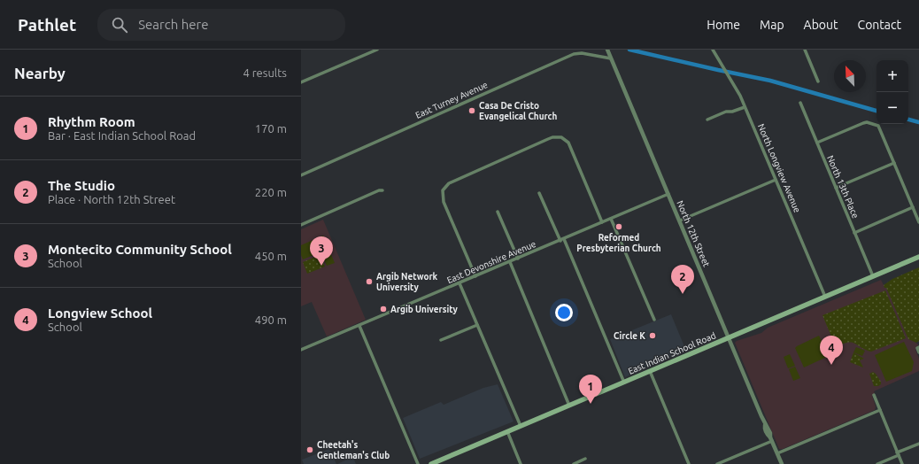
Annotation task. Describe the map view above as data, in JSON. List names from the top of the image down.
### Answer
{
  "streets": {
    "main road": ["East Indian School Road"],
    "street": [
      "East Turney Avenue",
      "North Longview Avenue",
      "North 13th Place",
      "North 12th Street",
      "East Devonshire Avenue"
    ]
  },
  "crossings": [
    ["East Turney Avenue", "North 12th Street"],
    ["North Longview Avenue", "East Indian School Road"],
    ["North 13th Place", "East Indian School Road"],
    ["North 12th Street", "East Devonshire Avenue"],
    ["North 12th Street", "East Indian School Road"]
  ],
  "places": [
    "Casa De Cristo Evangelical Church",
    "Reformed Presbyterian Church",
    "Argib Network University",
    "Argib University",
    "Circle K",
    "Cheetah's Gentleman's Club"
  ],
  "north": "top left",
  "page": {
    "header": "Pathlet",
    "search": "Search here",
    "nav": [
      "Home",
      "Map",
      "About",
      "Contact"
    ],
    "heading": ["Nearby", "4 results"],
    "map_buttons": ["+", "−"],
    "list": [
      {
        "mark": "1",
        "name": "Rhythm Room",
        "note": "Bar · East Indian School Road",
        "value": "170 m"
      },
      {
        "mark": "2",
        "name": "The Studio",
        "note": "Place · North 12th Street",
        "value": "220 m"
      },
      {
        "mark": "3",
        "name": "Montecito Community School",
        "note": "School",
        "value": "450 m"
      },
      {
        "mark": "4",
        "name": "Longview School",
        "note": "School",
        "value": "490 m"
      }
    ],
    "pins": [
      "3",
      "2",
      "4",
      "1"
    ]
  }
}
